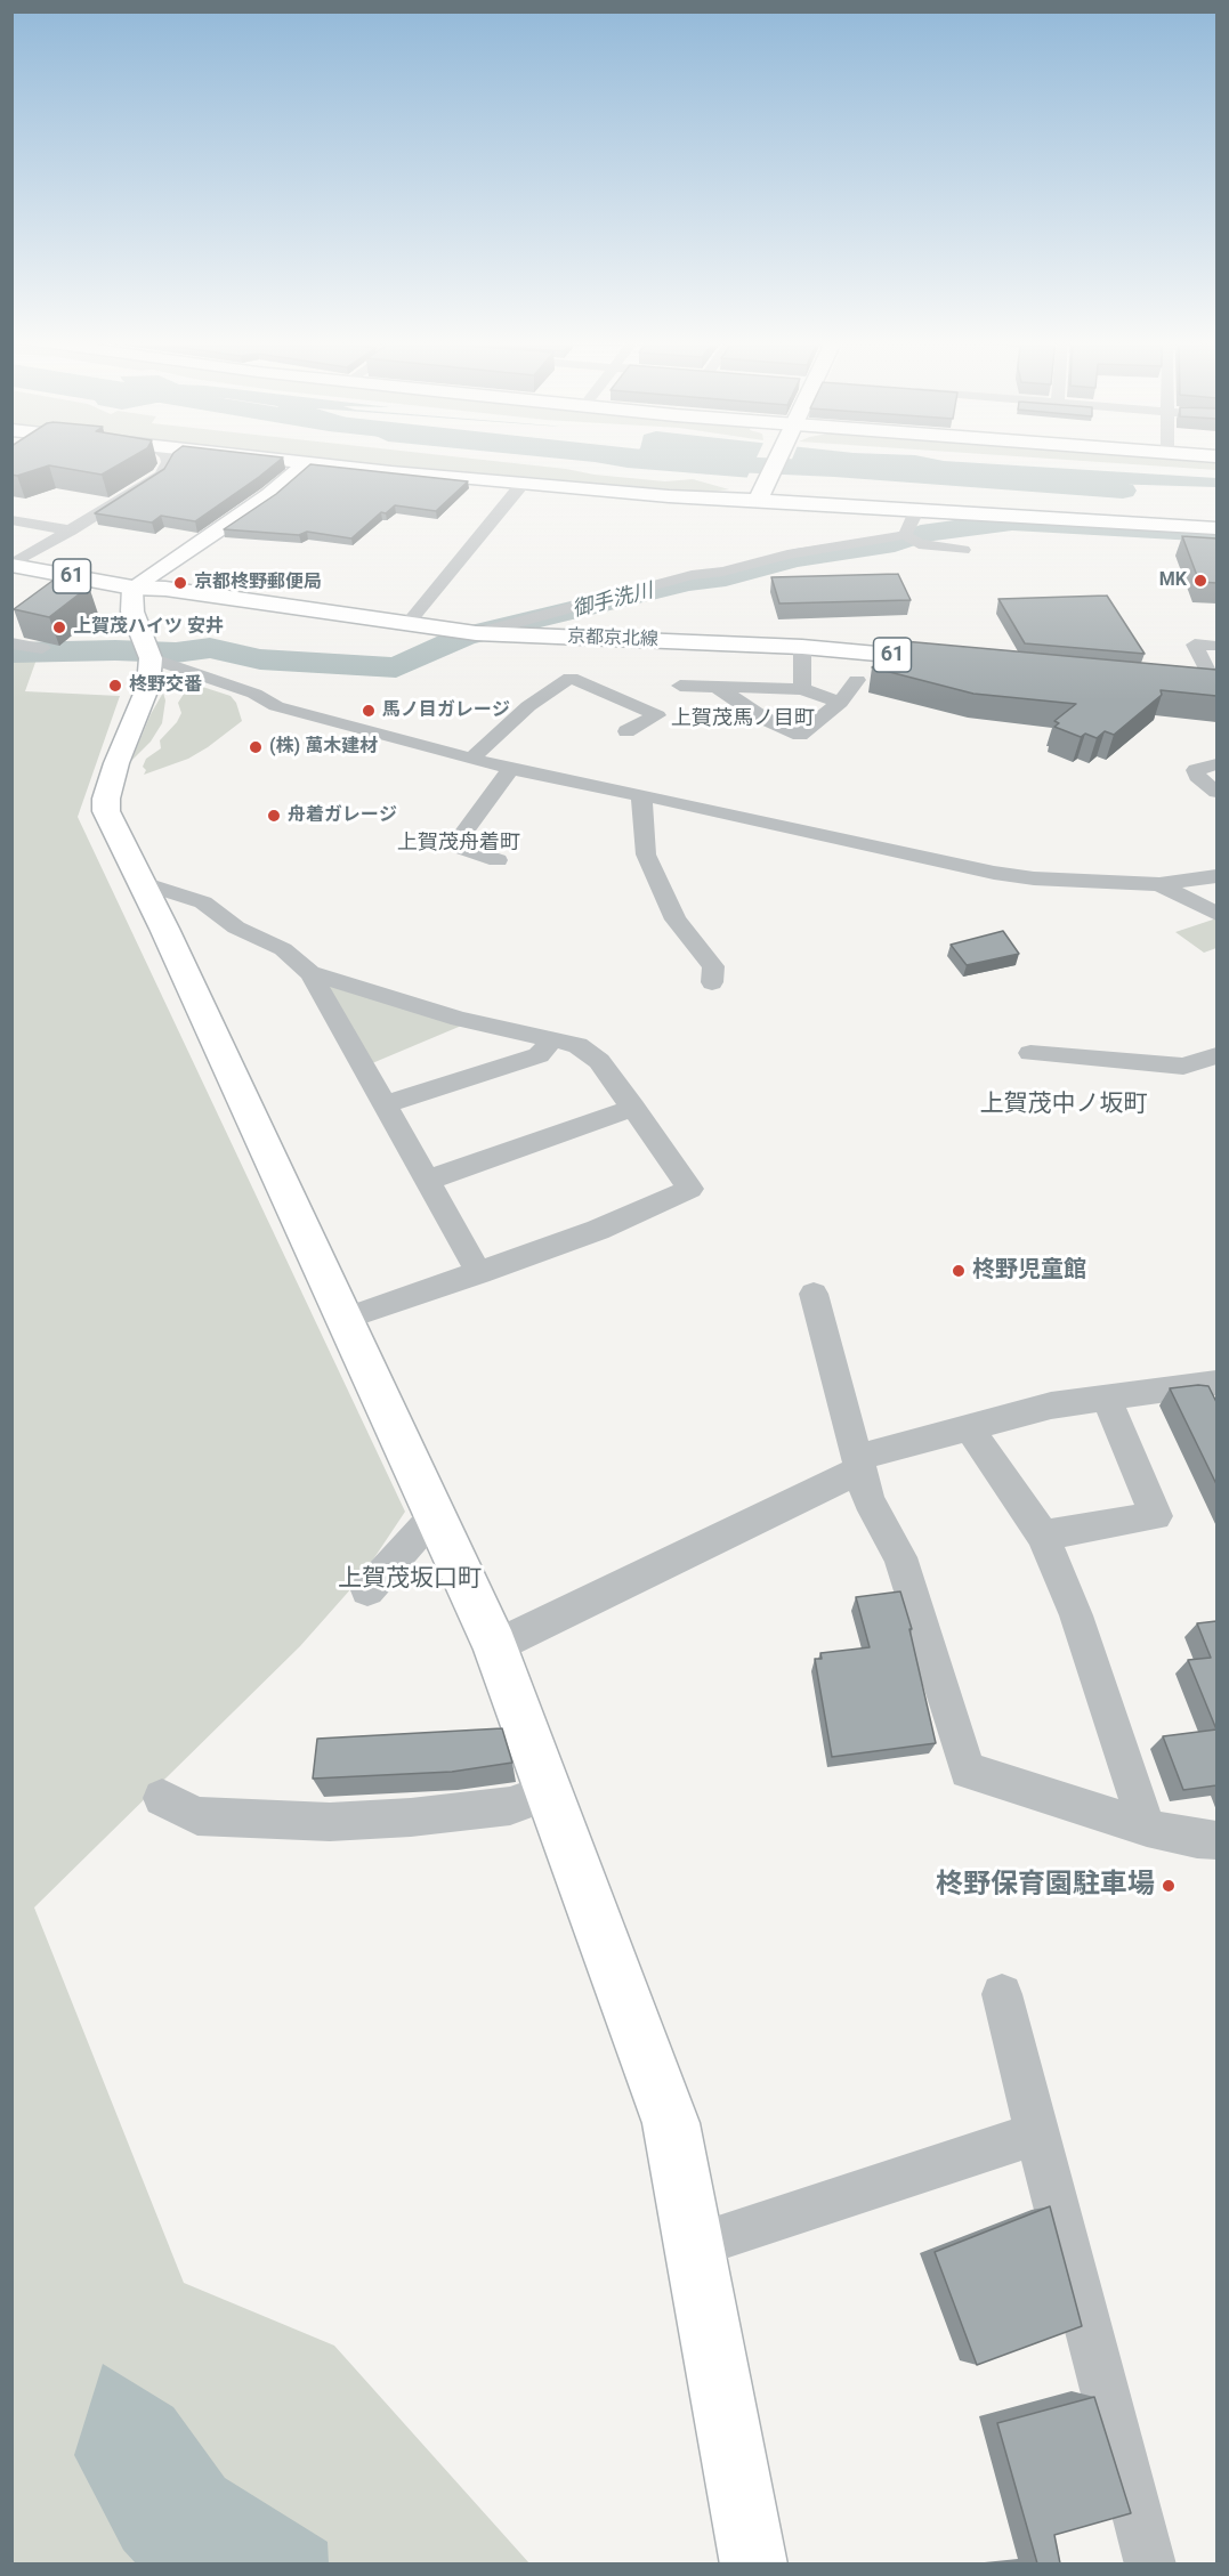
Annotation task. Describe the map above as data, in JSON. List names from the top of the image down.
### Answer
{
  "streets": {
    "street": ["61", "京都京北線"]
  },
  "districts": [
    "上賀茂馬ノ目町",
    "上賀茂舟着町",
    "上賀茂中ノ坂町",
    "上賀茂坂口町"
  ],
  "water": ["御手洗川"],
  "places": [
    "MK",
    "京都柊野郵便局",
    "上賀茂ハイツ 安井",
    "柊野交番",
    "馬ノ目ガレージ",
    "(株) 萬木建材",
    "舟着ガレージ",
    "柊野児童館",
    "柊野保育園駐車場"
  ]
}
